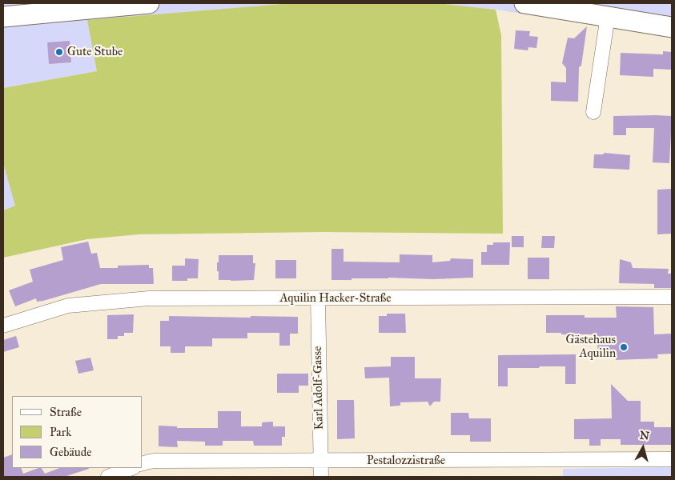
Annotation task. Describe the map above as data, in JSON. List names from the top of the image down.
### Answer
{
  "streets": {
    "street": ["Aquilin Hacker-Straße", "Karl Adolf-Gasse", "Pestalozzistraße"]
  },
  "crossings": [
    ["Aquilin Hacker-Straße", "Karl Adolf-Gasse"],
    ["Karl Adolf-Gasse", "Pestalozzistraße"]
  ],
  "places": ["Gute Stube", "Gästehaus Aquilin"],
  "legend": ["Straße", "Park", "Gebäude"],
  "north": "top"
}
